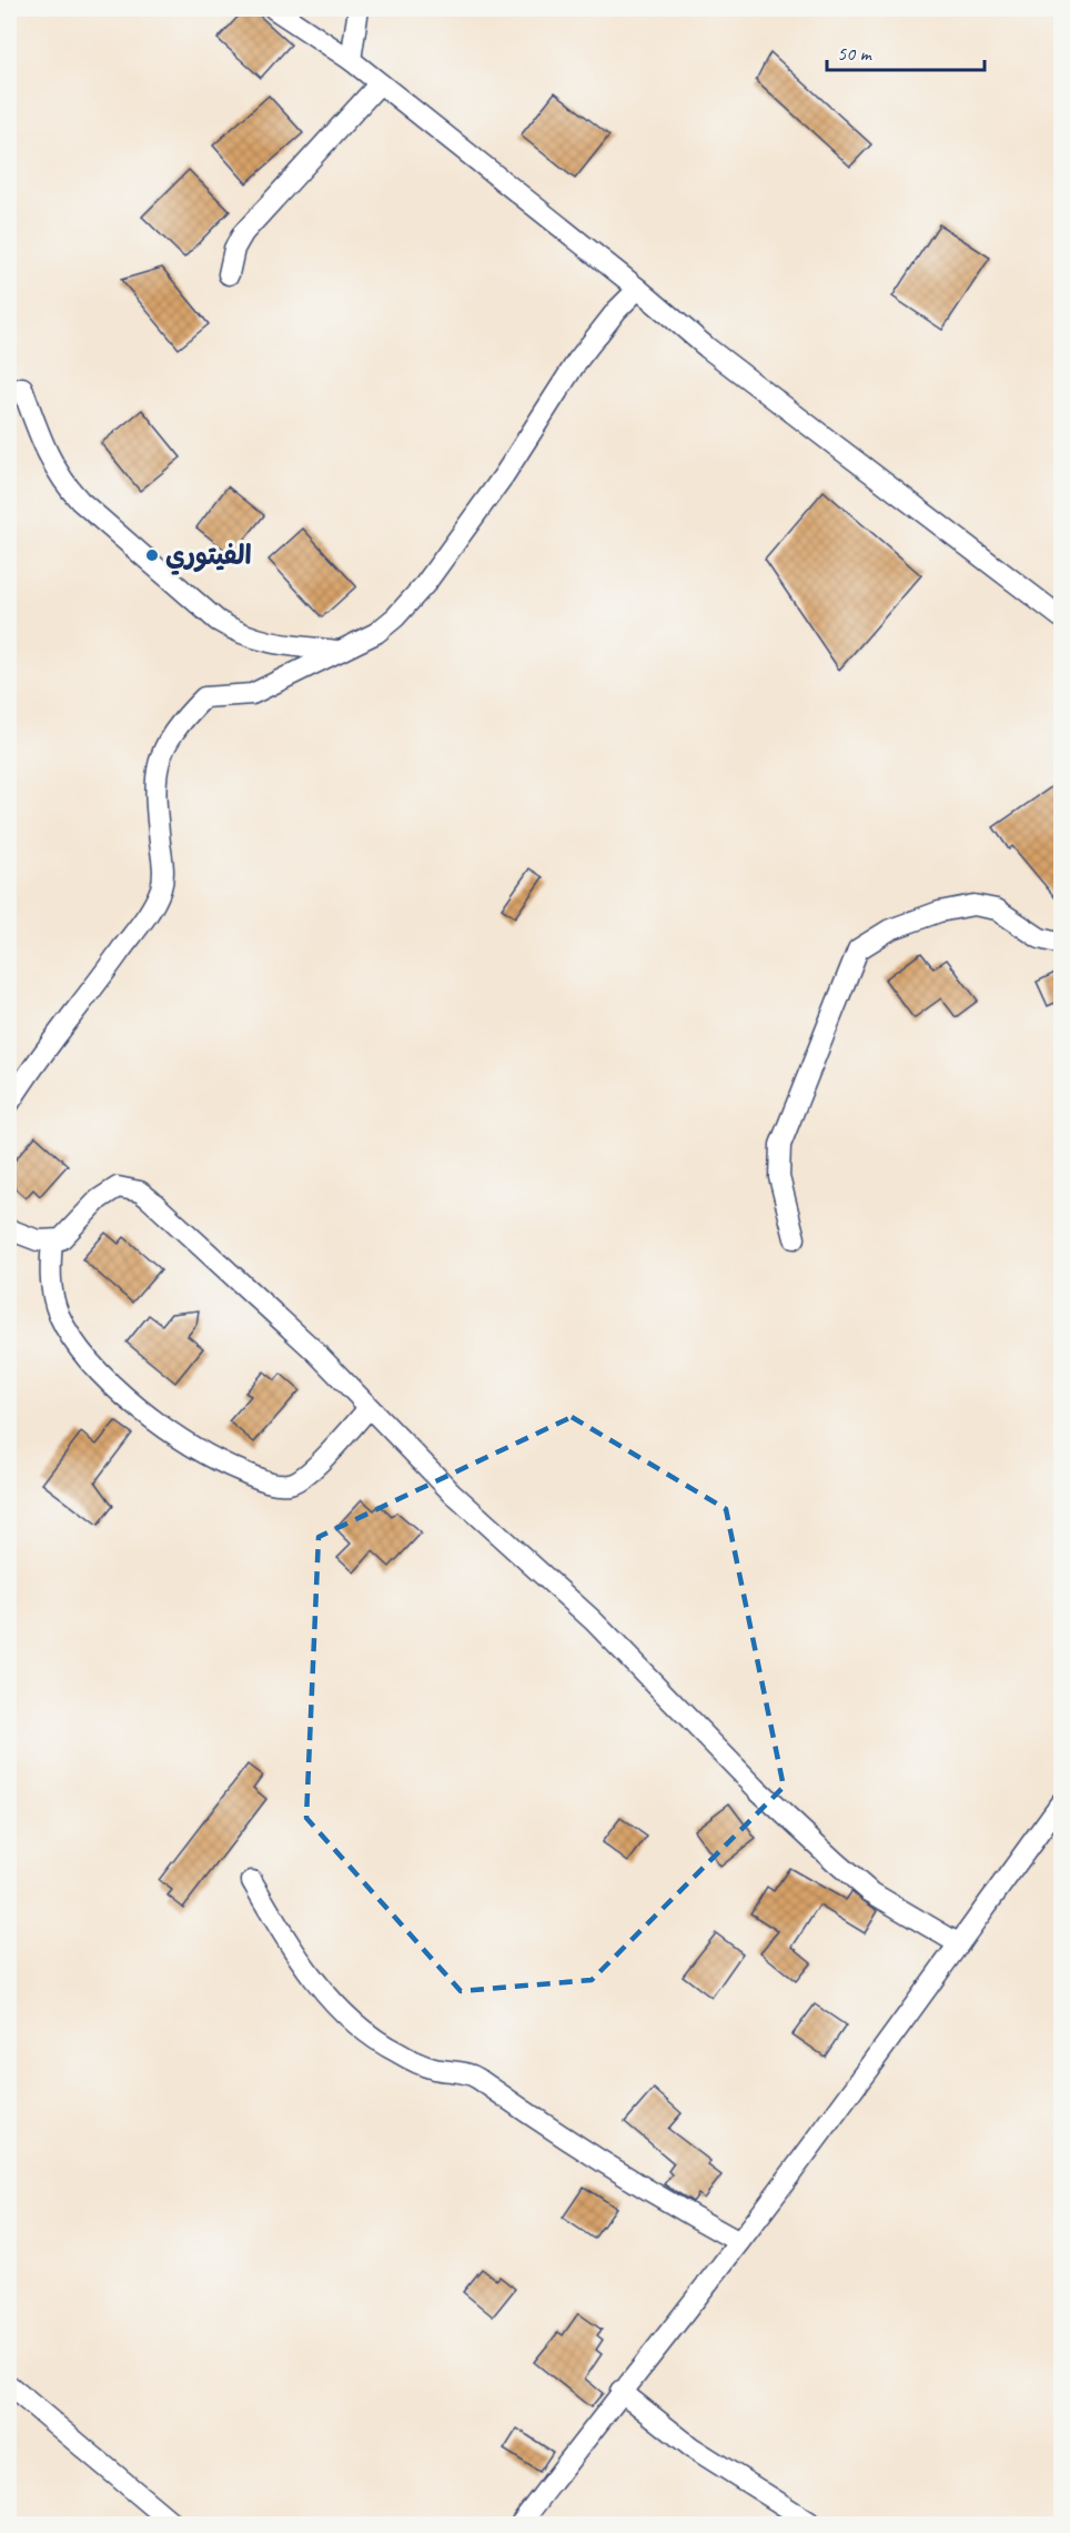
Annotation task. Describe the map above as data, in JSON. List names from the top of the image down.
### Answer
{
  "places": ["الفيتوري"],
  "scale_bar": "50 m"
}
